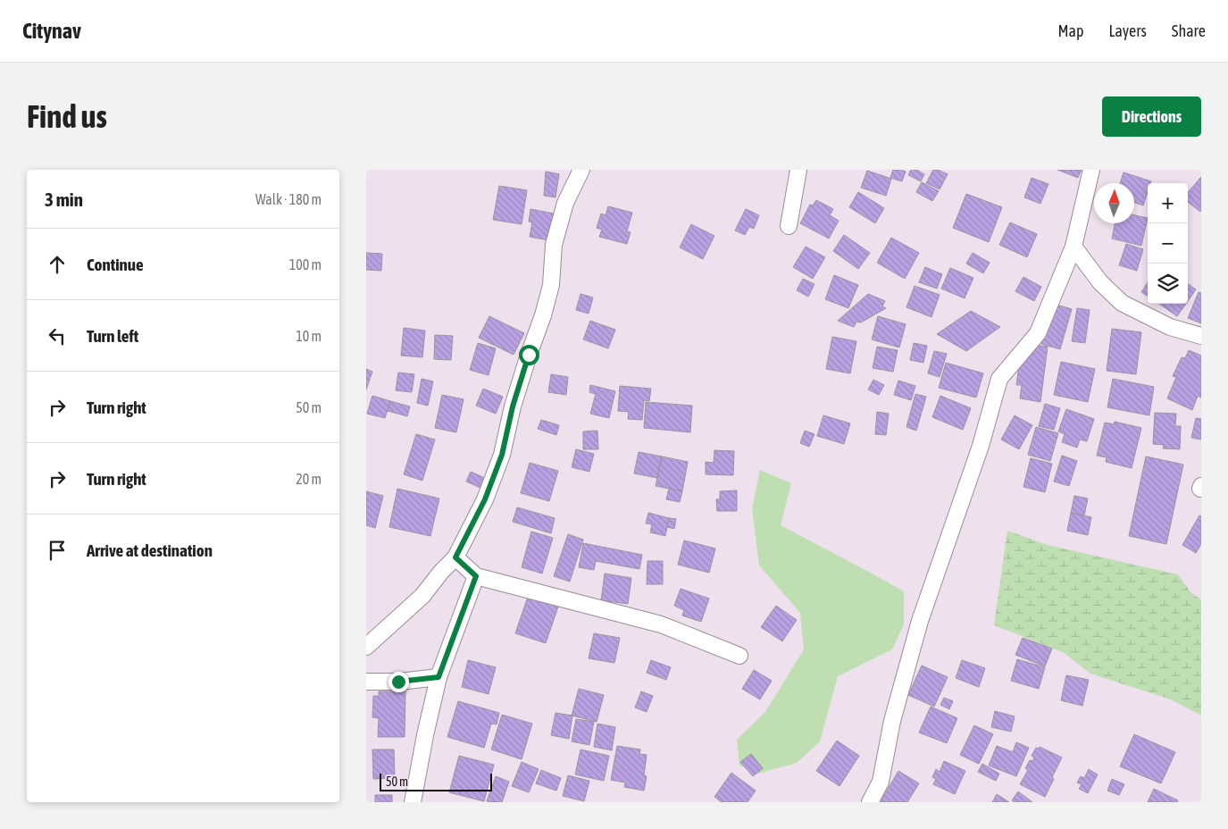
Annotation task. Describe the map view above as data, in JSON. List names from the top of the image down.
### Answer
{
  "scale_bar": "50 m",
  "north": "top",
  "page": {
    "header": "Citynav",
    "nav": ["Map", "Layers", "Share"],
    "buttons": "Directions",
    "title": "Find us",
    "heading": ["3 min", "Walk · 180 m"],
    "map_buttons": ["+", "−"],
    "list": [
      ["Continue", "100 m"],
      ["Turn left", "10 m"],
      ["Turn right", "50 m"],
      ["Turn right", "20 m"],
      "Arrive at destination"
    ],
    "scale": "50 m"
  }
}
